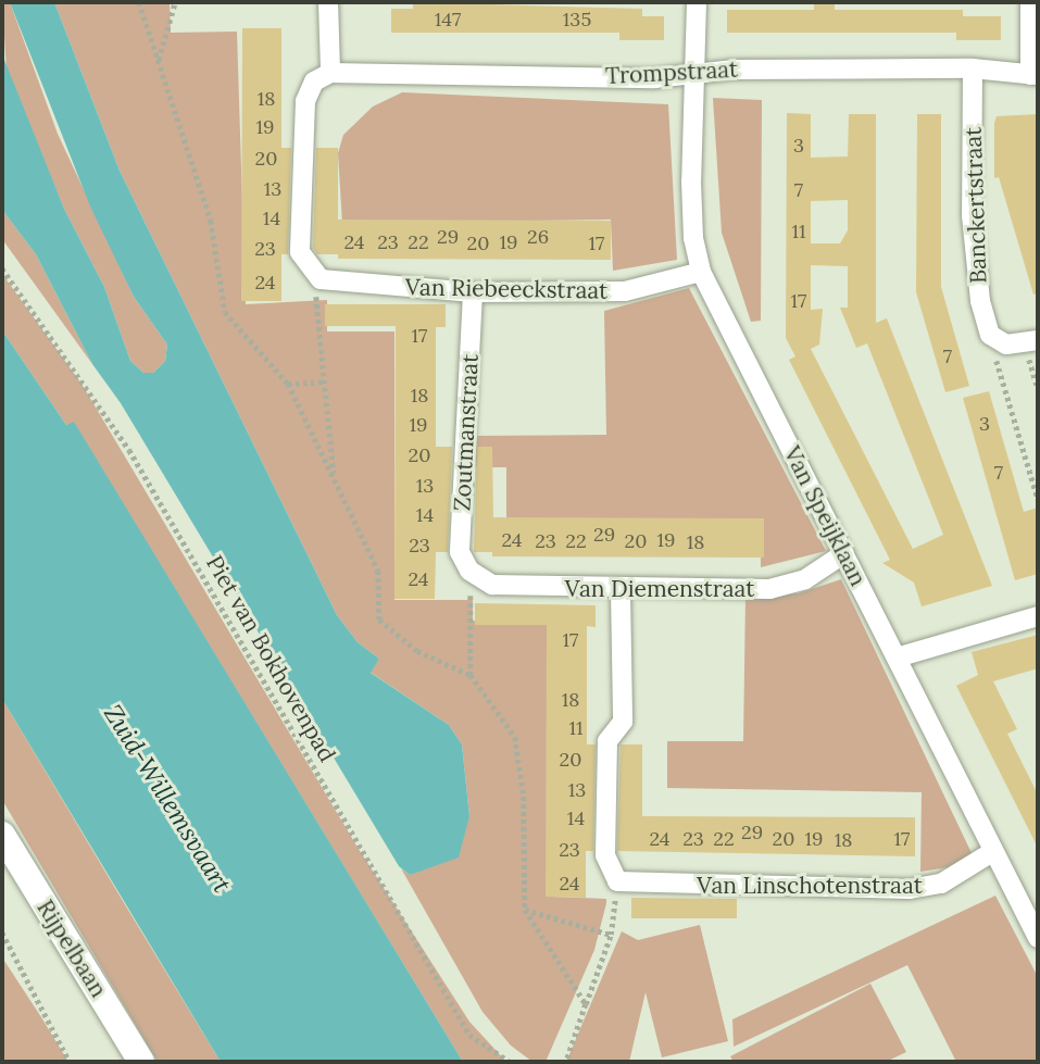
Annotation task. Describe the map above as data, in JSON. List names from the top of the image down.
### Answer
{
  "streets": {
    "main road": ["Rijpelbaan"],
    "street": [
      "Trompstraat",
      "Banckertstraat",
      "Van Riebeeckstraat",
      "Zoutmanstraat",
      "Van Speijklaan",
      "Van Diemenstraat",
      "Van Linschotenstraat"
    ],
    "path": ["Piet van Bokhovenpad"]
  },
  "crossings": [
    ["Trompstraat", "Banckertstraat"],
    ["Trompstraat", "Van Speijklaan"],
    ["Van Riebeeckstraat", "Zoutmanstraat"],
    ["Van Riebeeckstraat", "Van Speijklaan"],
    ["Zoutmanstraat", "Van Diemenstraat"],
    ["Van Speijklaan", "Van Diemenstraat"],
    ["Van Speijklaan", "Van Linschotenstraat"]
  ],
  "water": ["Zuid-Willemsvaart"],
  "house_numbers": [
    "147",
    "135",
    "18",
    "19",
    "3",
    "20",
    "13",
    "7",
    "14",
    "11",
    "29",
    "26",
    "24",
    "23",
    "22",
    "19",
    "20",
    "17",
    "23",
    "24",
    "17",
    "17",
    "7",
    "18",
    "3",
    "19",
    "20",
    "7",
    "13",
    "14",
    "29",
    "24",
    "19",
    "23",
    "22",
    "20",
    "18",
    "23",
    "24",
    "17",
    "18",
    "11",
    "20",
    "13",
    "14",
    "29",
    "24",
    "23",
    "22",
    "20",
    "19",
    "17",
    "18",
    "23",
    "24"
  ]
}
